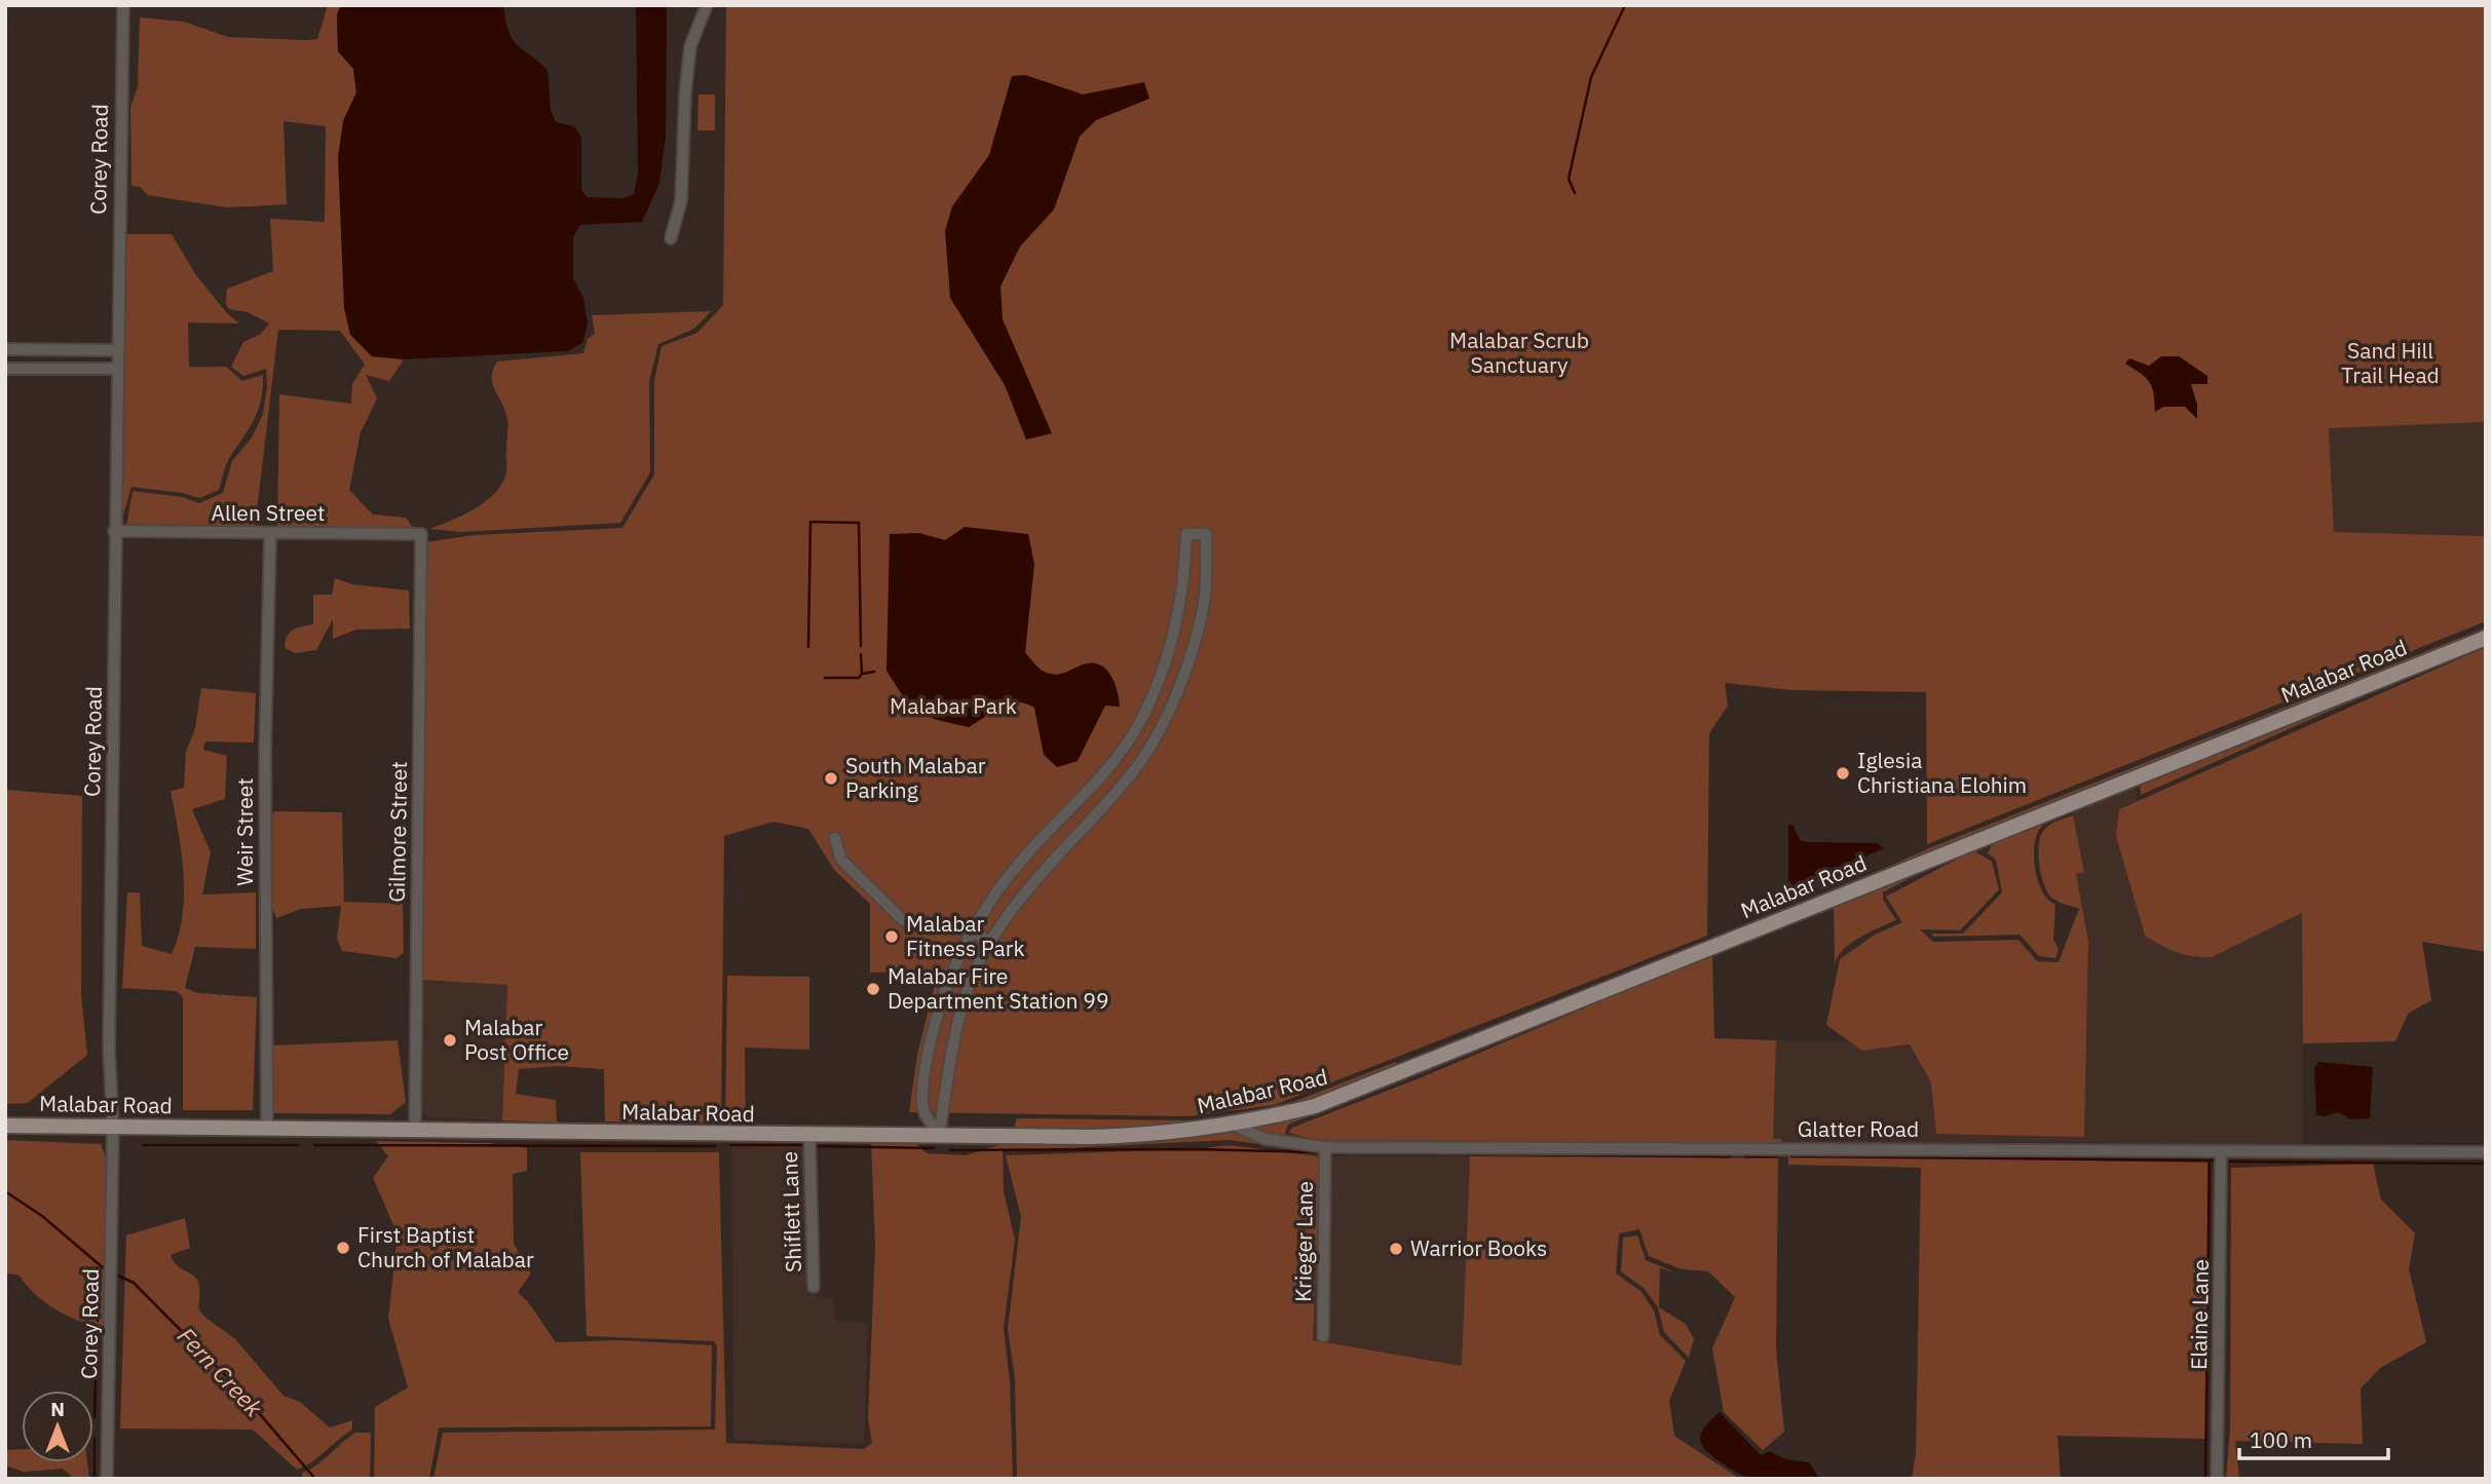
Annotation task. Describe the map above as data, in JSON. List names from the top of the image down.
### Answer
{
  "streets": {
    "main road": ["Malabar Road"],
    "street": [
      "Corey Road",
      "Allen Street",
      "Weir Street",
      "Gilmore Street",
      "Glatter Road",
      "Shiflett Lane",
      "Krieger Lane",
      "Elaine Lane"
    ]
  },
  "crossings": [
    ["Corey Road", "Allen Street"],
    ["Corey Road", "Malabar Road"],
    ["Allen Street", "Weir Street"],
    ["Allen Street", "Gilmore Street"],
    ["Malabar Road", "Weir Street"],
    ["Malabar Road", "Gilmore Street"],
    ["Malabar Road", "Glatter Road"],
    ["Malabar Road", "Shiflett Lane"],
    ["Glatter Road", "Krieger Lane"],
    ["Glatter Road", "Elaine Lane"]
  ],
  "water": ["Fern Creek"],
  "parks": ["Malabar Scrub Sanctuary", "Sand Hill Trail Head", "Malabar Park"],
  "places": [
    "Iglesia Christiana Elohim",
    "South Malabar Parking",
    "Malabar Fitness Park",
    "Malabar Fire Department Station 99",
    "Malabar Post Office",
    "First Baptist Church of Malabar",
    "Warrior Books"
  ],
  "scale_bar": "100 m",
  "north": "top"
}
